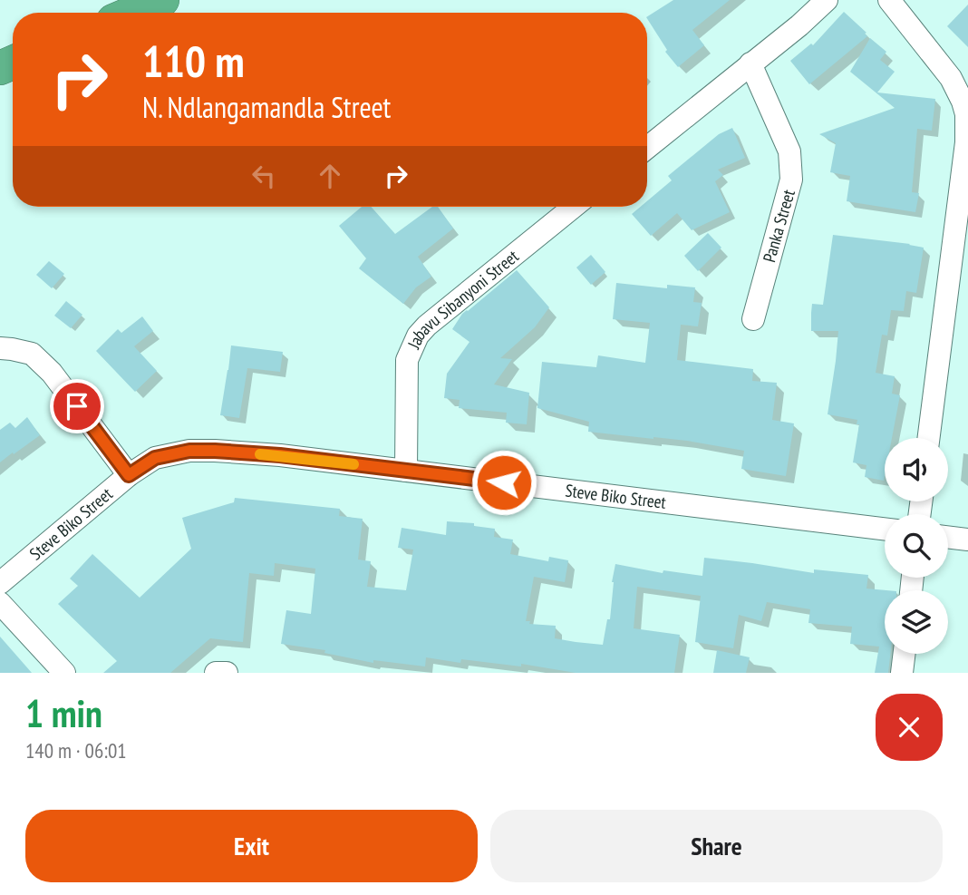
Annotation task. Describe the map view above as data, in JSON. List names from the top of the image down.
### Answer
{
  "streets": {
    "street": ["Panka Street", "Jabavu Sibanyoni Street", "Steve Biko Street"]
  },
  "crossings": [
    ["Jabavu Sibanyoni Street", "Steve Biko Street"]
  ],
  "page": {
    "turn": ["110 m", "N. Ndlangamandla Street"],
    "heading": ["1 min", "140 m · 06:01"],
    "buttons": ["Exit", "Share"]
  }
}
